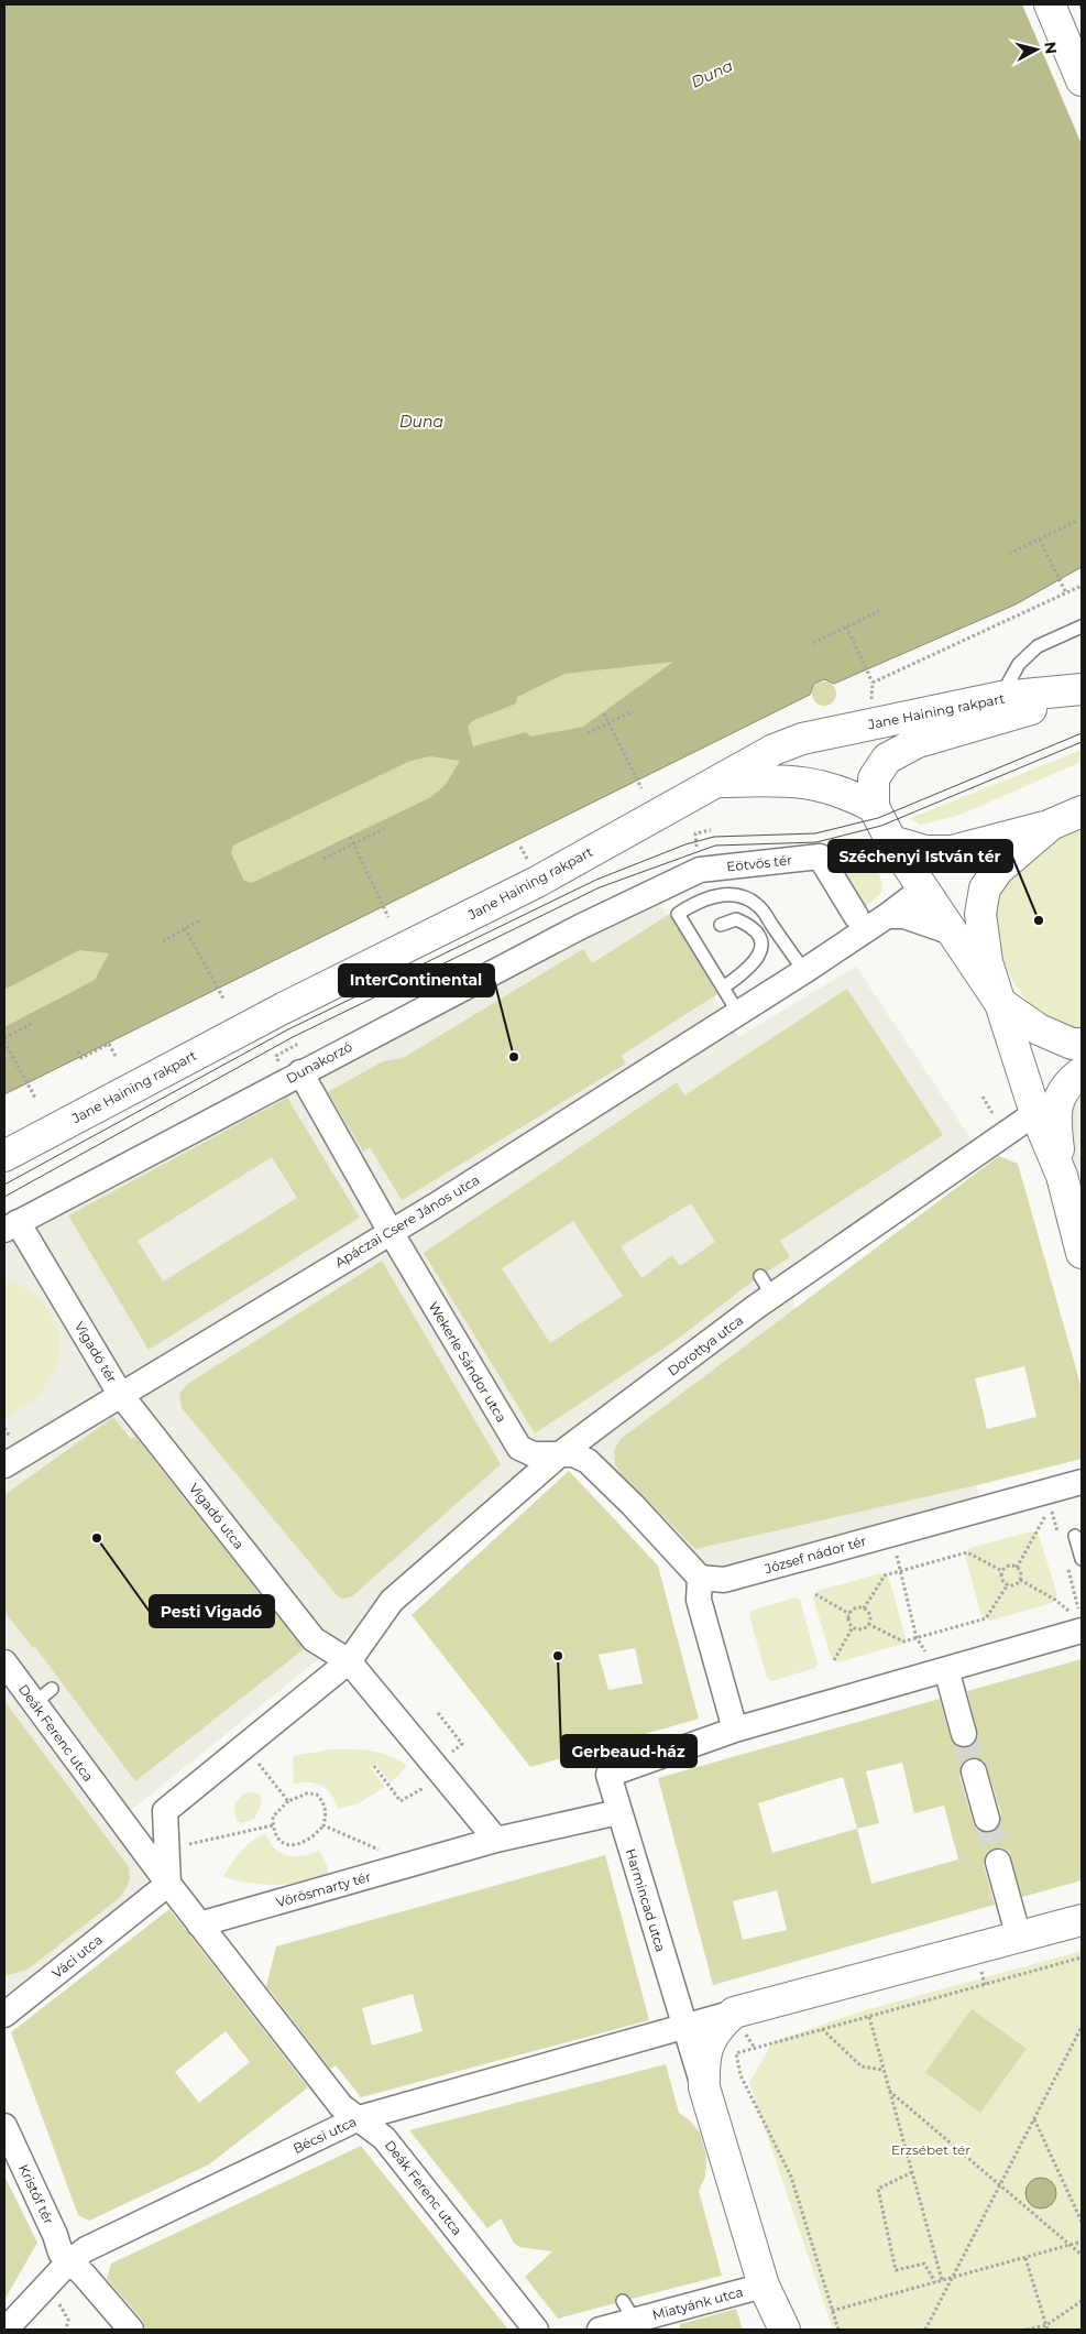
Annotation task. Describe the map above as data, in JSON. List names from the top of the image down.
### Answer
{
  "streets": {
    "street": [
      "Jane Haining rakpart",
      "Eötvös tér",
      "Dunakorzó",
      "Apáczai Csere János utca",
      "Dorottya utca",
      "Vigadó tér",
      "Wekerle Sándor utca",
      "Vigadó utca",
      "József nádor tér",
      "Deák Ferenc utca",
      "Vörösmarty tér",
      "Harmincad utca",
      "Váci utca",
      "Bécsi utca",
      "Kristóf tér",
      "Miatyánk utca"
    ]
  },
  "crossings": [
    ["Eötvös tér", "Dunakorzó"],
    ["Dunakorzó", "Vigadó tér"],
    ["Dunakorzó", "Wekerle Sándor utca"],
    ["Apáczai Csere János utca", "Vigadó tér"],
    ["Apáczai Csere János utca", "Wekerle Sándor utca"],
    ["Apáczai Csere János utca", "Vigadó utca"],
    ["Dorottya utca", "Wekerle Sándor utca"],
    ["Dorottya utca", "Vigadó utca"],
    ["Vigadó tér", "Vigadó utca"],
    ["Wekerle Sándor utca", "József nádor tér"],
    ["Deák Ferenc utca", "Vörösmarty tér"],
    ["Deák Ferenc utca", "Váci utca"],
    ["Deák Ferenc utca", "Bécsi utca"],
    ["Vörösmarty tér", "Harmincad utca"],
    ["Harmincad utca", "Bécsi utca"],
    ["Bécsi utca", "Kristóf tér"]
  ],
  "water": ["Duna"],
  "parks": ["Erzsébet tér"],
  "places": [
    "Széchenyi István tér",
    "InterContinental",
    "Pesti Vigadó",
    "Gerbeaud-ház"
  ],
  "north": "right"
}
